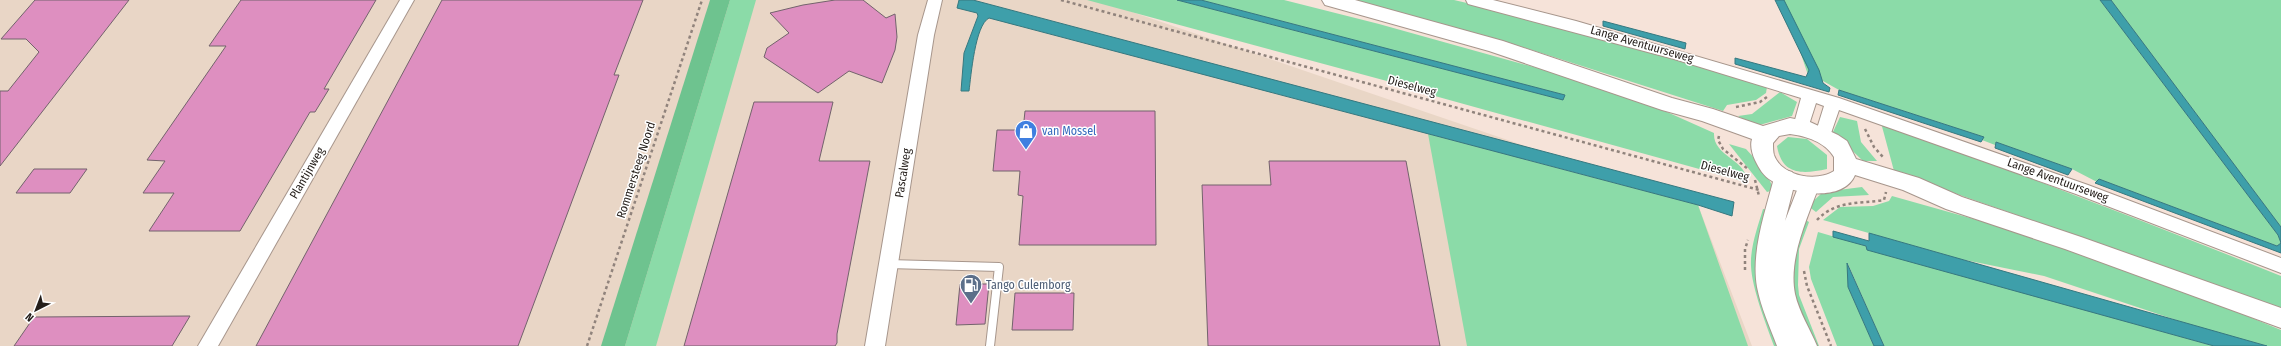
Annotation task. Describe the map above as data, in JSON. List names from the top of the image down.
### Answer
{
  "streets": {
    "street": ["Lange Aventuurseweg", "Plantijnweg", "Pascalweg"],
    "path": ["Dieselweg", "Rommersteeg Noord"]
  },
  "places": {
    "shop": ["van Mossel"],
    "fuel station": ["Tango Culemborg"]
  },
  "north": "bottom left"
}
